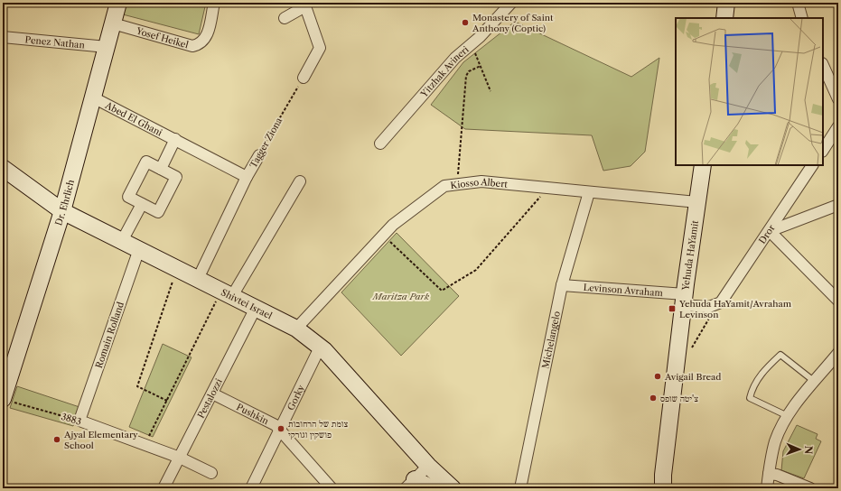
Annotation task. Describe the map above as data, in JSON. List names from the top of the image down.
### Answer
{
  "streets": {
    "street": [
      "Yosef Heikel",
      "Penez Nathan",
      "Yitzhak Avineri",
      "Abed El Ghani",
      "Tagger Ziona",
      "Kiosso Albert",
      "Dr. Ehrlich",
      "Dror",
      "Yehuda HaYamit",
      "Levinson Avraham",
      "Shivtei Israel",
      "Romain Rolland",
      "Michelangelo",
      "Pestalozzi",
      "Gorky",
      "Pushkin",
      "3883"
    ]
  },
  "crossings": [
    ["Yosef Heikel", "Dr. Ehrlich"],
    ["Penez Nathan", "Dr. Ehrlich"],
    ["Abed El Ghani", "Tagger Ziona"],
    ["Abed El Ghani", "Dr. Ehrlich"],
    ["Tagger Ziona", "Shivtei Israel"],
    ["Kiosso Albert", "Yehuda HaYamit"],
    ["Kiosso Albert", "Shivtei Israel"],
    ["Kiosso Albert", "Michelangelo"],
    ["Dr. Ehrlich", "Shivtei Israel"],
    ["Dr. Ehrlich", "3883"],
    ["Yehuda HaYamit", "Levinson Avraham"],
    ["Levinson Avraham", "Michelangelo"],
    ["Shivtei Israel", "Romain Rolland"],
    ["Shivtei Israel", "Pestalozzi"],
    ["Shivtei Israel", "Gorky"],
    ["Romain Rolland", "3883"],
    ["Pestalozzi", "Pushkin"],
    ["Pestalozzi", "3883"],
    ["Gorky", "Pushkin"]
  ],
  "parks": ["Maritza Park"],
  "places": {
    "other": [
      "Monastery of Saint Anthony (Coptic)",
      "Avigail Bread",
      "צ'יטה שופס",
      "צומת של הרחובות פושקין וגורקי",
      "Ajyal Elementary School"
    ],
    "transit": ["Yehuda HaYamit/Avraham Levinson"]
  },
  "north": "right"
}
